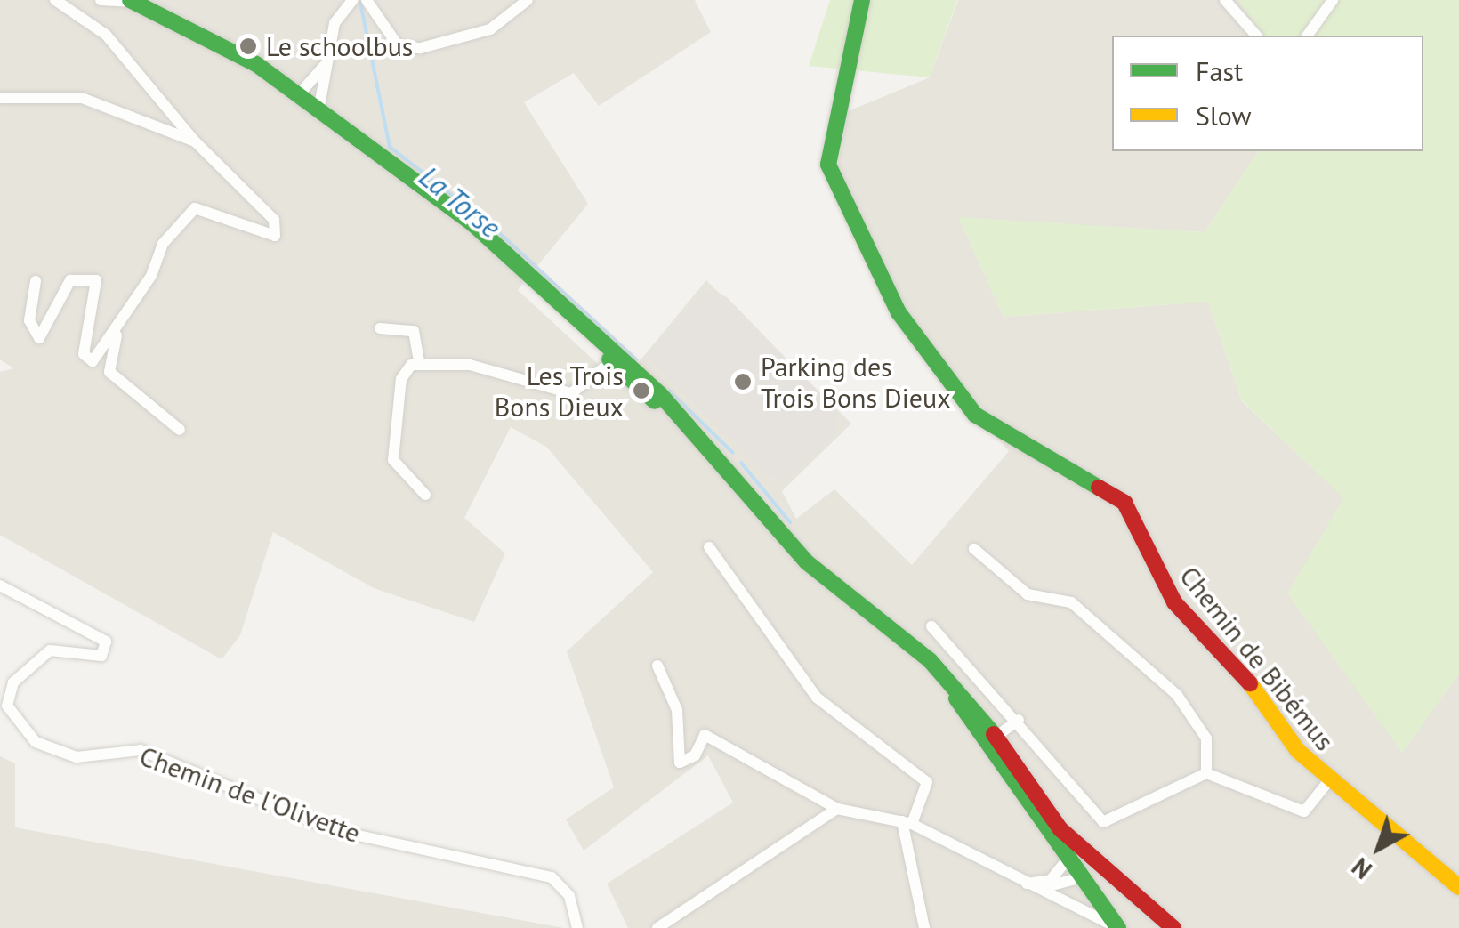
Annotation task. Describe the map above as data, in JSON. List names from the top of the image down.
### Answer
{
  "streets": {
    "main road": ["Chemin de Bibémus"],
    "street": ["Chemin de l'Olivette"]
  },
  "water": ["La Torse"],
  "places": ["Le schoolbus", "Parking des Trois Bons Dieux", "Les Trois Bons Dieux"],
  "legend": ["Fast", "Slow"],
  "north": "bottom left"
}
